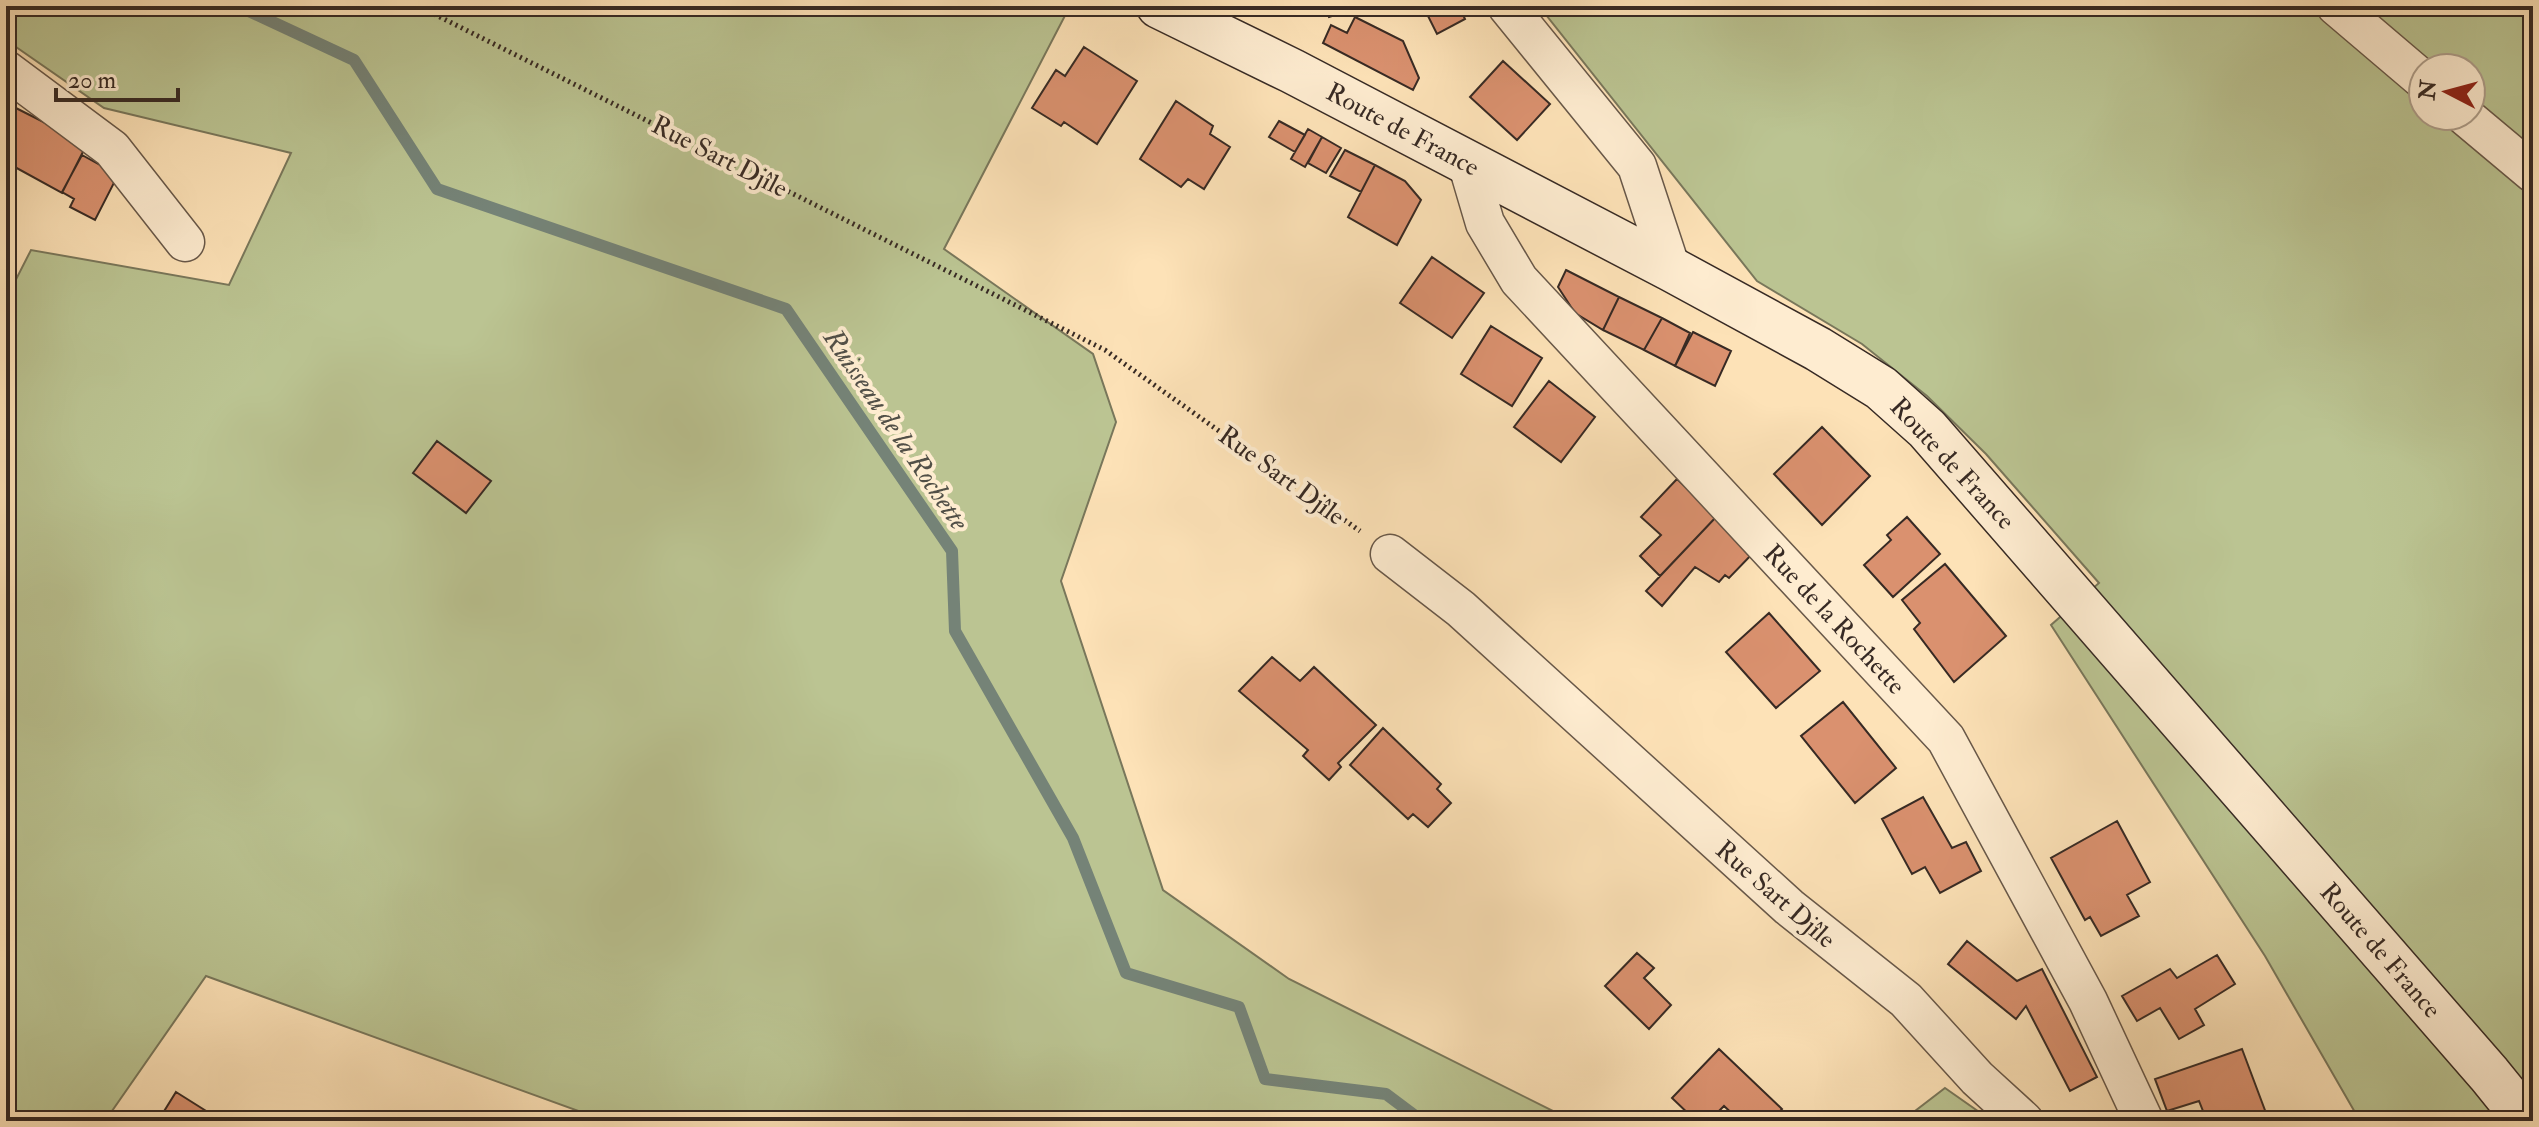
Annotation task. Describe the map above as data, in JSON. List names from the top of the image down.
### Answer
{
  "streets": {
    "main road": ["Route de France"],
    "street": ["Rue Sart Djîle", "Rue de la Rochette"]
  },
  "crossings": [
    ["Route de France", "Rue de la Rochette"]
  ],
  "water": ["Ruisseau de la Rochette"],
  "scale_bar": "20 m",
  "north": "left"
}
